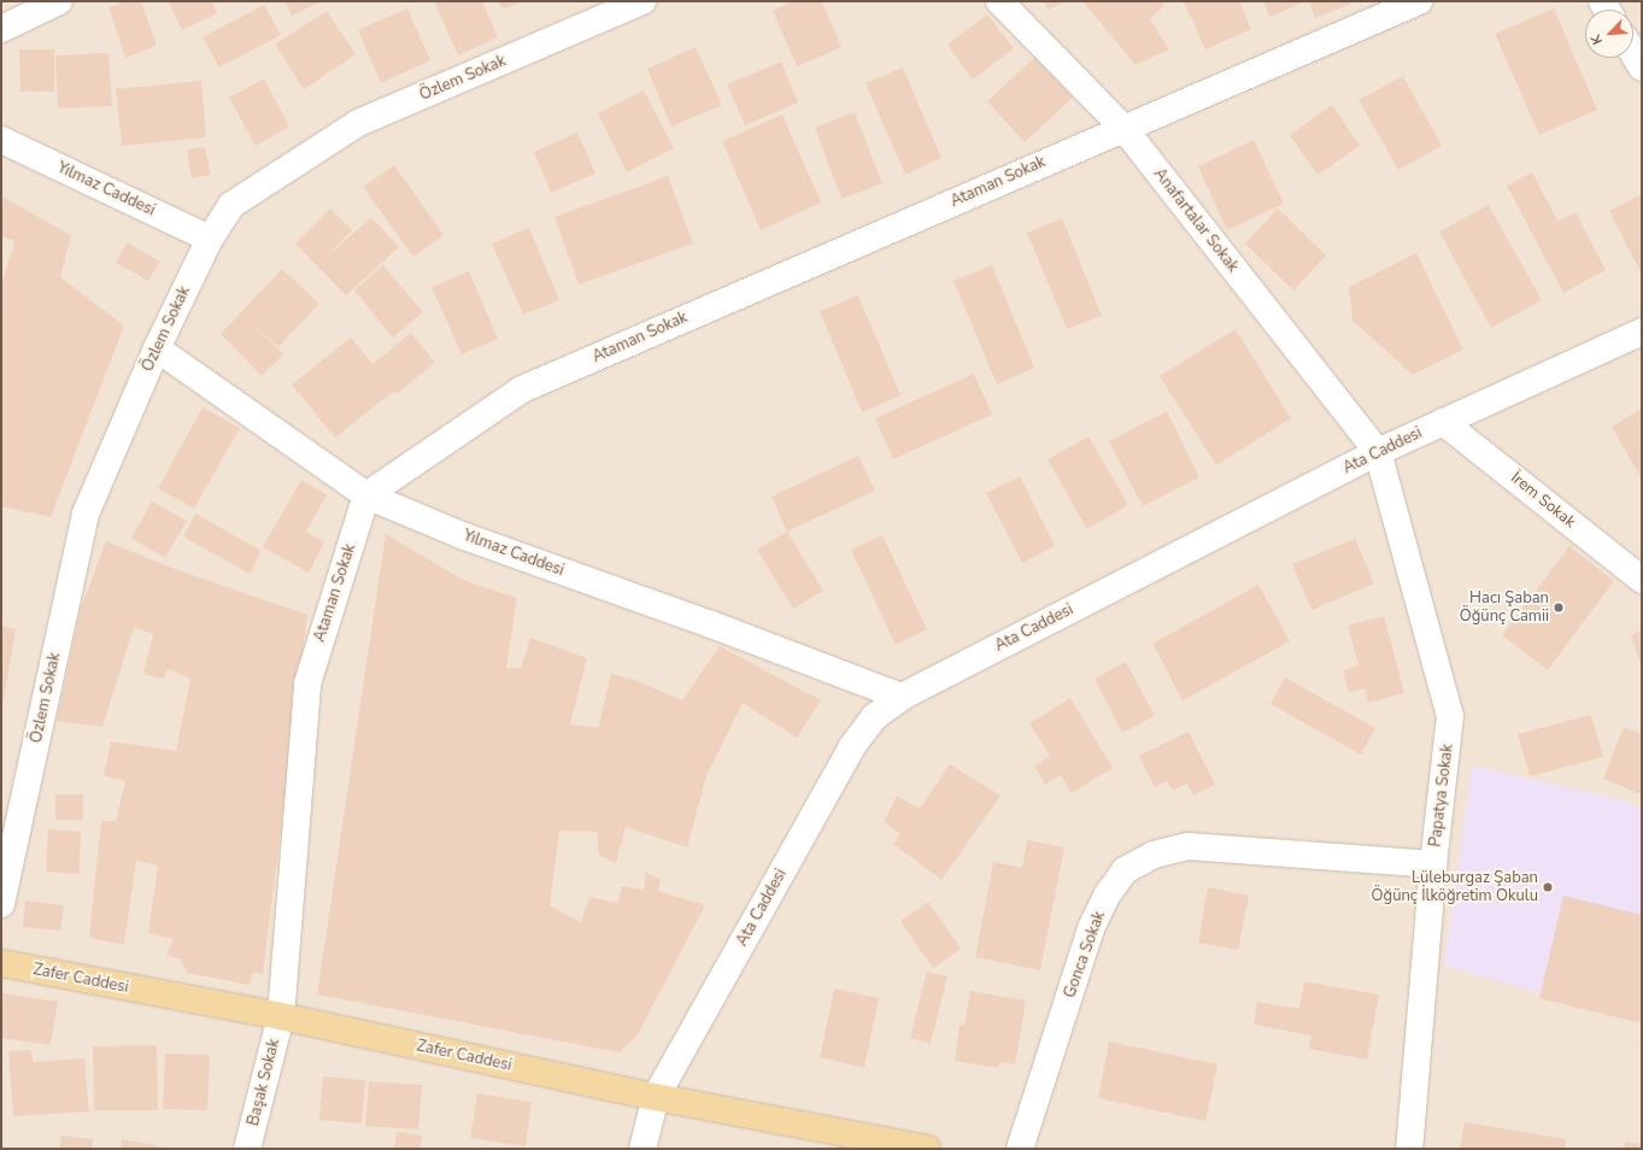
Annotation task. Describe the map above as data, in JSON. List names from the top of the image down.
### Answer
{
  "streets": {
    "main road": ["Zafer Caddesi"],
    "street": [
      "Özlem Sokak",
      "Ataman Sokak",
      "Yılmaz Caddesi",
      "Anafartalar Sokak",
      "Ata Caddesi",
      "İrem Sokak",
      "Papatya Sokak",
      "Gonca Sokak",
      "Başak Sokak"
    ]
  },
  "crossings": [
    ["Özlem Sokak", "Yılmaz Caddesi"],
    ["Ataman Sokak", "Yılmaz Caddesi"],
    ["Ataman Sokak", "Anafartalar Sokak"],
    ["Ataman Sokak", "Zafer Caddesi"],
    ["Ataman Sokak", "Başak Sokak"],
    ["Yılmaz Caddesi", "Ata Caddesi"],
    ["Anafartalar Sokak", "Ata Caddesi"],
    ["Anafartalar Sokak", "Papatya Sokak"],
    ["Ata Caddesi", "İrem Sokak"],
    ["Ata Caddesi", "Papatya Sokak"],
    ["Ata Caddesi", "Zafer Caddesi"],
    ["Papatya Sokak", "Gonca Sokak"],
    ["Zafer Caddesi", "Başak Sokak"]
  ],
  "places": ["Hacı Şaban Öğünç Camii", "Lüleburgaz Şaban Öğünç İlköğretim Okulu"],
  "north": "bottom left"
}
